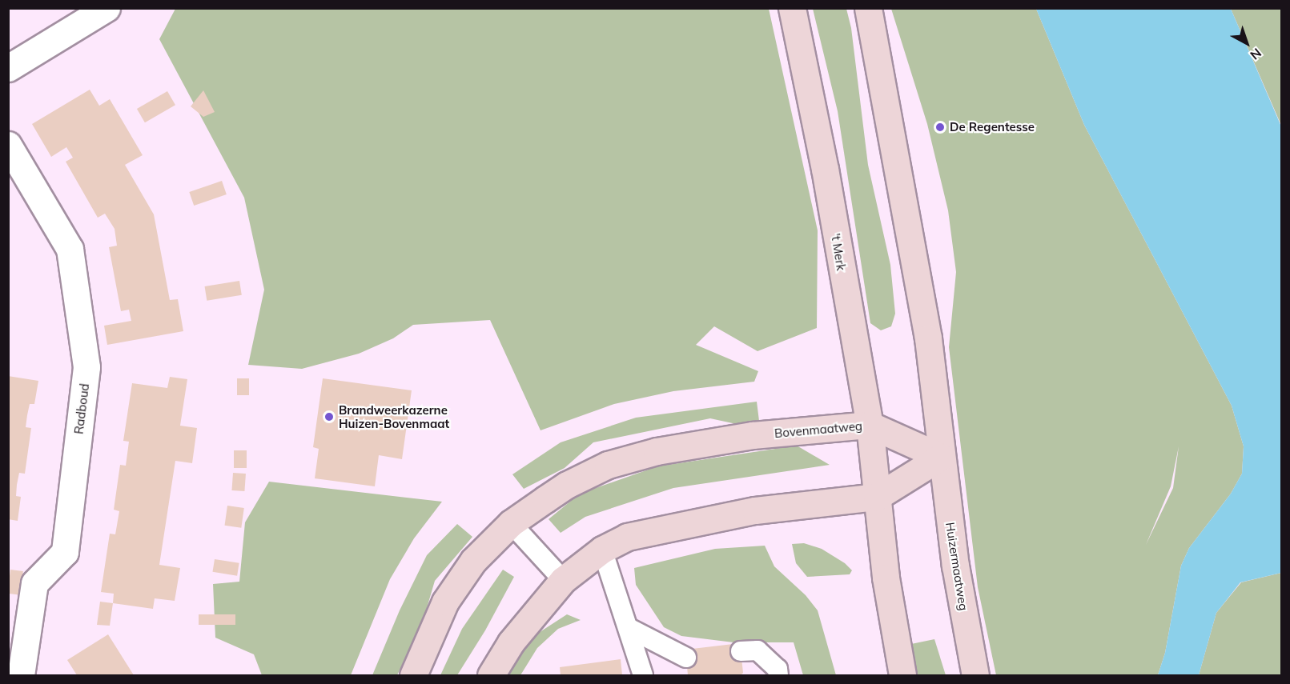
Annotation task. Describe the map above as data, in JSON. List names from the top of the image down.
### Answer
{
  "streets": {
    "main road": ["'t Merk", "Bovenmaatweg", "Huizermaatweg"],
    "street": ["Radboud"]
  },
  "crossings": [
    ["'t Merk", "Bovenmaatweg"],
    ["Bovenmaatweg", "Huizermaatweg"]
  ],
  "places": ["De Regentesse", "Brandweerkazerne Huizen-Bovenmaat"],
  "north": "bottom right"
}
